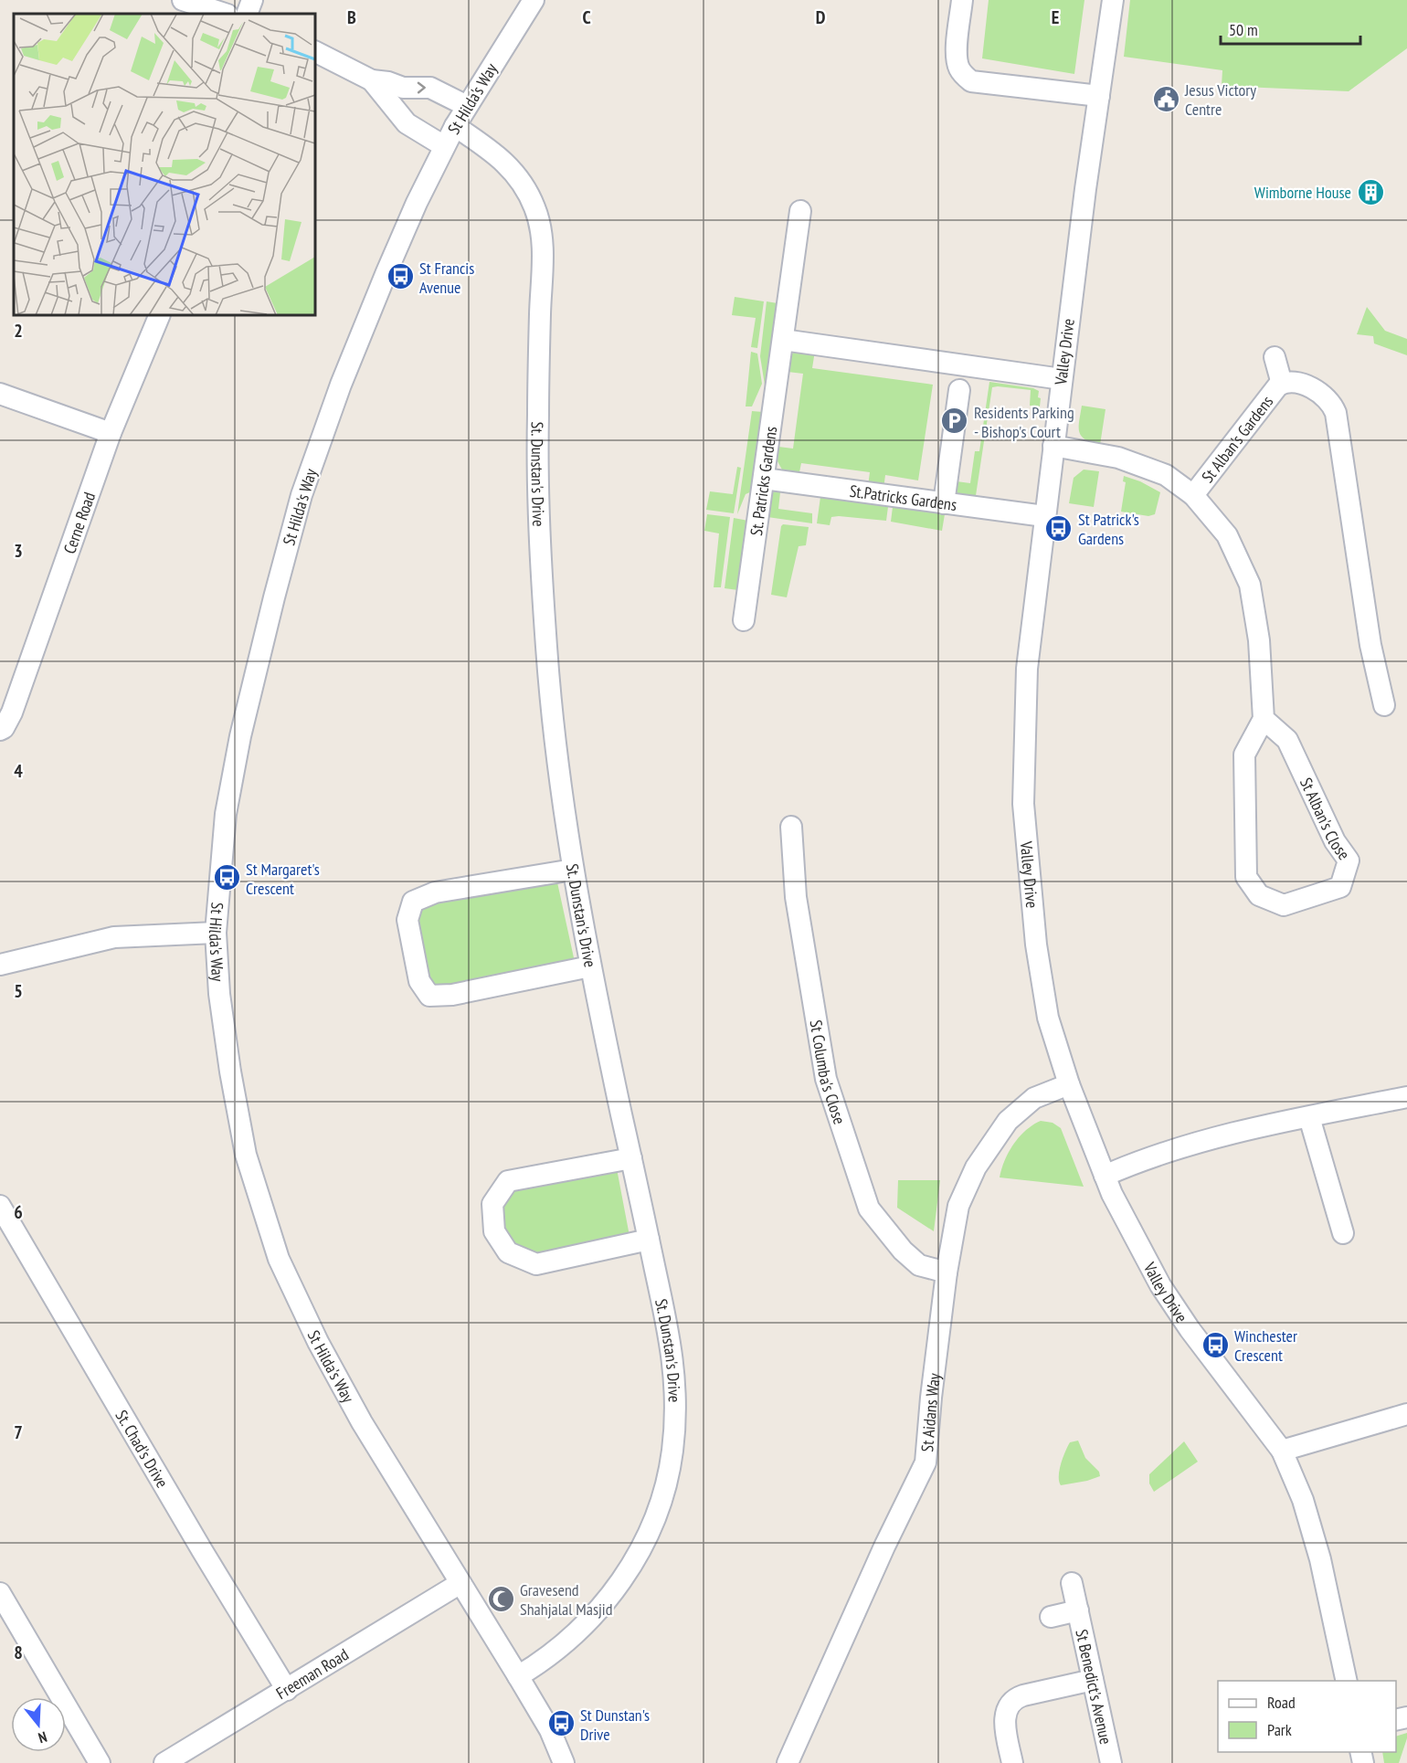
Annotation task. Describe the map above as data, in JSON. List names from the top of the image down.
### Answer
{
  "streets": {
    "street": [
      "St Hilda's Way",
      "Valley Drive",
      "St Alban's Gardens",
      "St. Dunstan's Drive",
      "St. Patricks Gardens",
      "St.Patricks Gardens",
      "Cerne Road",
      "St Alban's Close",
      "St Columba's Close",
      "St Aidans Way",
      "St. Chad's Drive",
      "Freeman Road",
      "St Benedict's Avenue"
    ]
  },
  "crossings": [
    ["St Hilda's Way", "St. Dunstan's Drive"],
    ["St Hilda's Way", "Freeman Road"],
    ["Valley Drive", "St.Patricks Gardens"],
    ["Valley Drive", "St Aidans Way"],
    ["St. Patricks Gardens", "St.Patricks Gardens"],
    ["St Columba's Close", "St Aidans Way"],
    ["St. Chad's Drive", "Freeman Road"]
  ],
  "places": {
    "public building": ["Jesus Victory Centre"],
    "building": ["Wimborne House"],
    "bus stop": [
      "St Francis Avenue",
      "St Patrick's Gardens",
      "St Margaret's Crescent",
      "Winchester Crescent",
      "St Dunstan's Drive"
    ],
    "parking": ["Residents Parking - Bishop's Court"],
    "mosque": ["Gravesend Shahjalal Masjid"]
  },
  "legend": ["Road", "Park"],
  "scale_bar": "50 m",
  "north": "bottom",
  "grid": {
    "columns": [
      "B",
      "C",
      "D",
      "E"
    ],
    "rows": [
      "2",
      "3",
      "4",
      "5",
      "6",
      "7",
      "8"
    ]
  }
}
